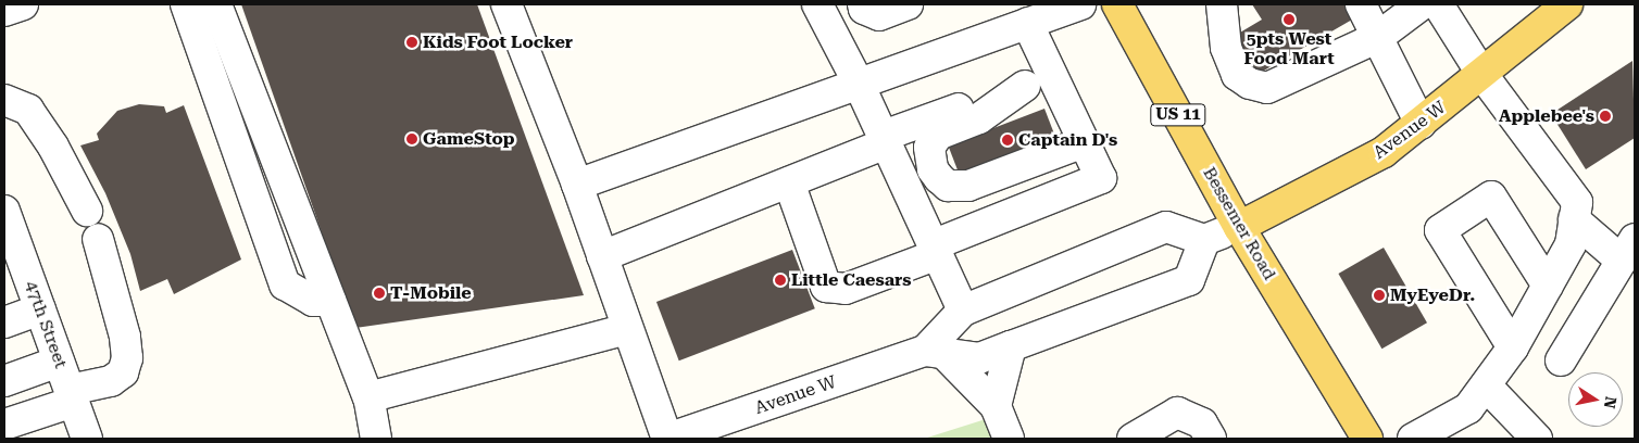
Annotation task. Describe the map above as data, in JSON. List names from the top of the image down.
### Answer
{
  "streets": {
    "main road": ["US 11", "Avenue W", "Bessemer Road"],
    "street": ["47th Street"]
  },
  "crossings": [
    ["Avenue W", "Bessemer Road"]
  ],
  "places": [
    "5pts West Food Mart",
    "Kids Foot Locker",
    "Applebee's",
    "GameStop",
    "Captain D's",
    "Little Caesars",
    "T-Mobile",
    "MyEyeDr."
  ],
  "north": "right"
}
